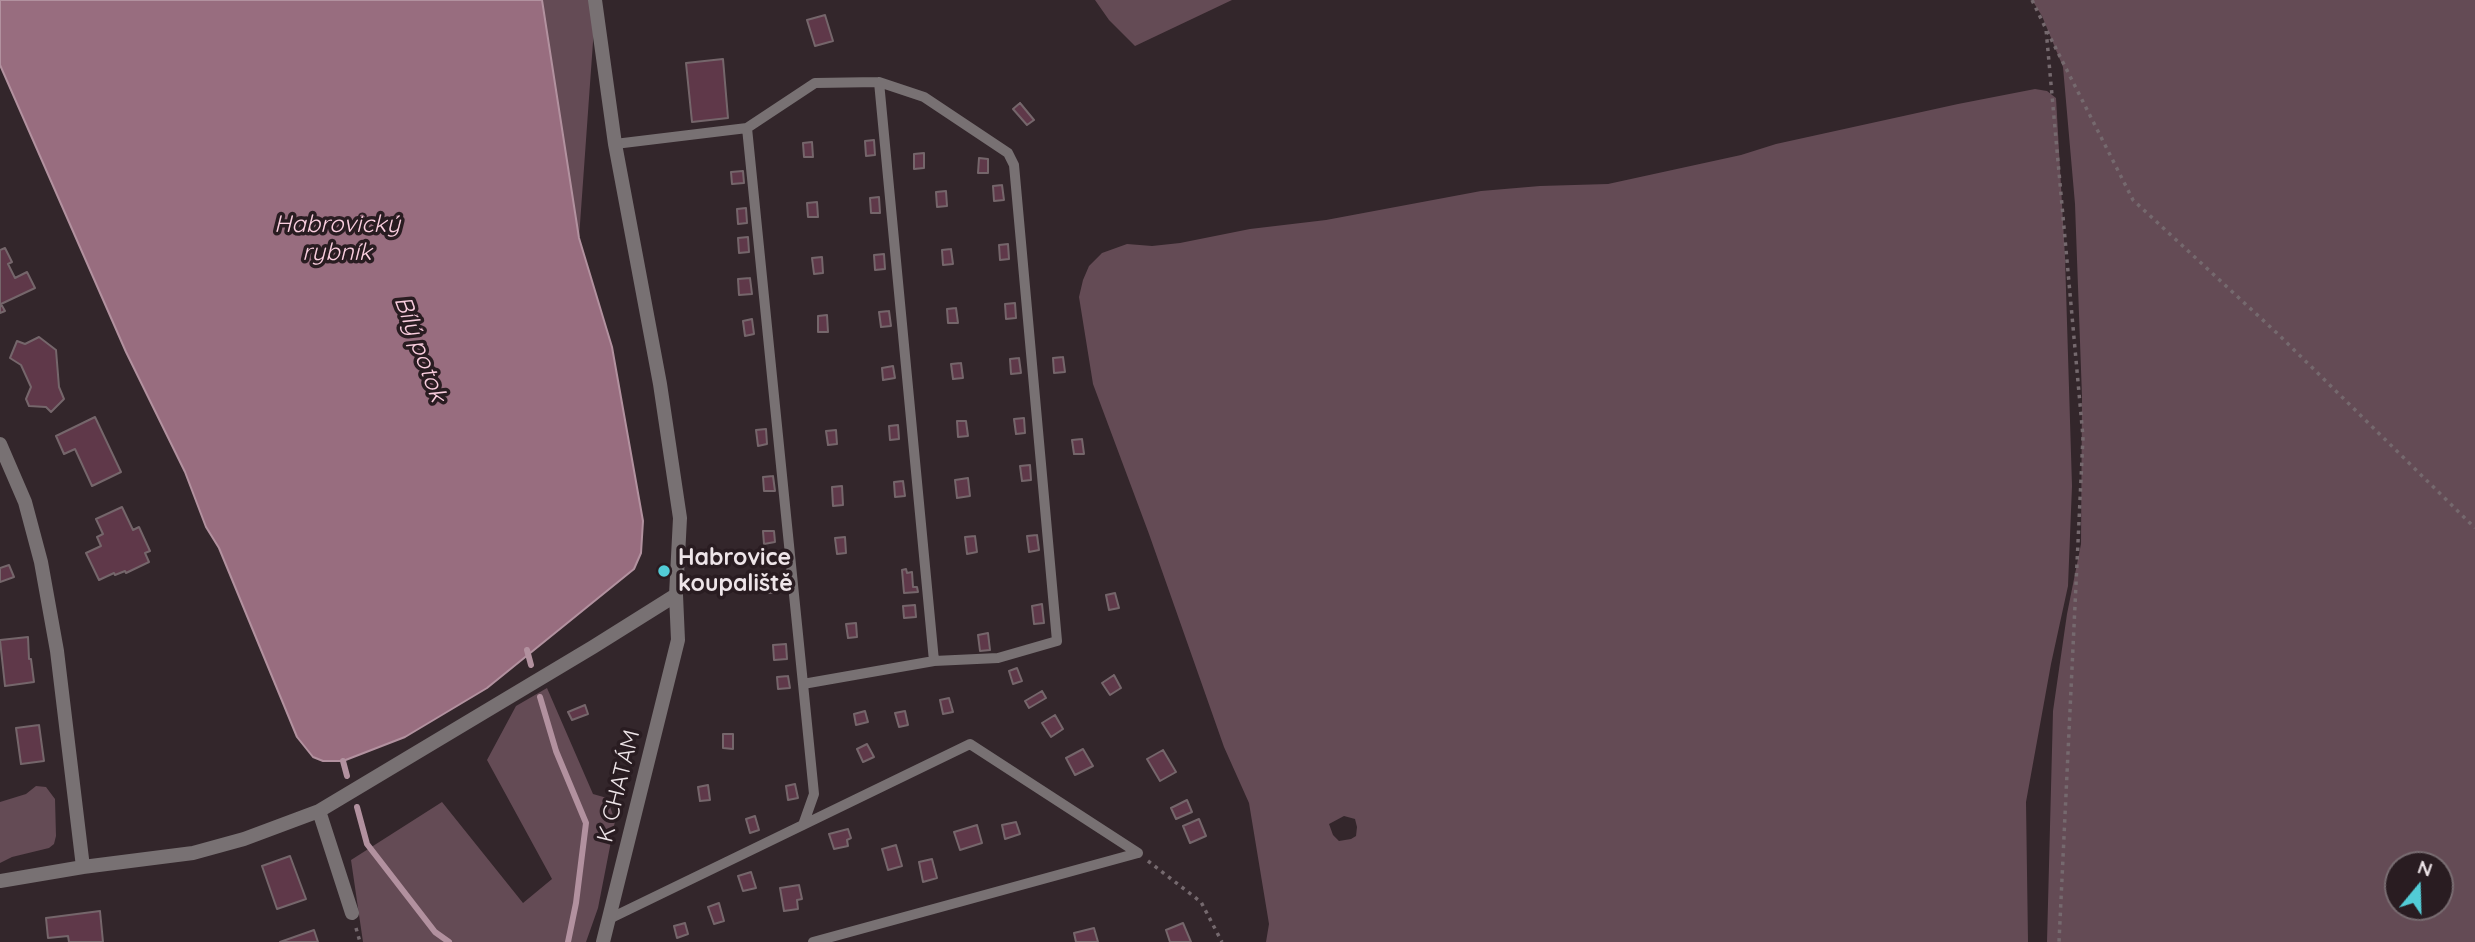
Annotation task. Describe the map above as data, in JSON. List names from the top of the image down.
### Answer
{
  "streets": {
    "street": ["K CHATÁM"]
  },
  "water": ["Habrovický rybník", "Bílý potok"],
  "places": ["Habrovice koupaliště"],
  "north": "top"
}
